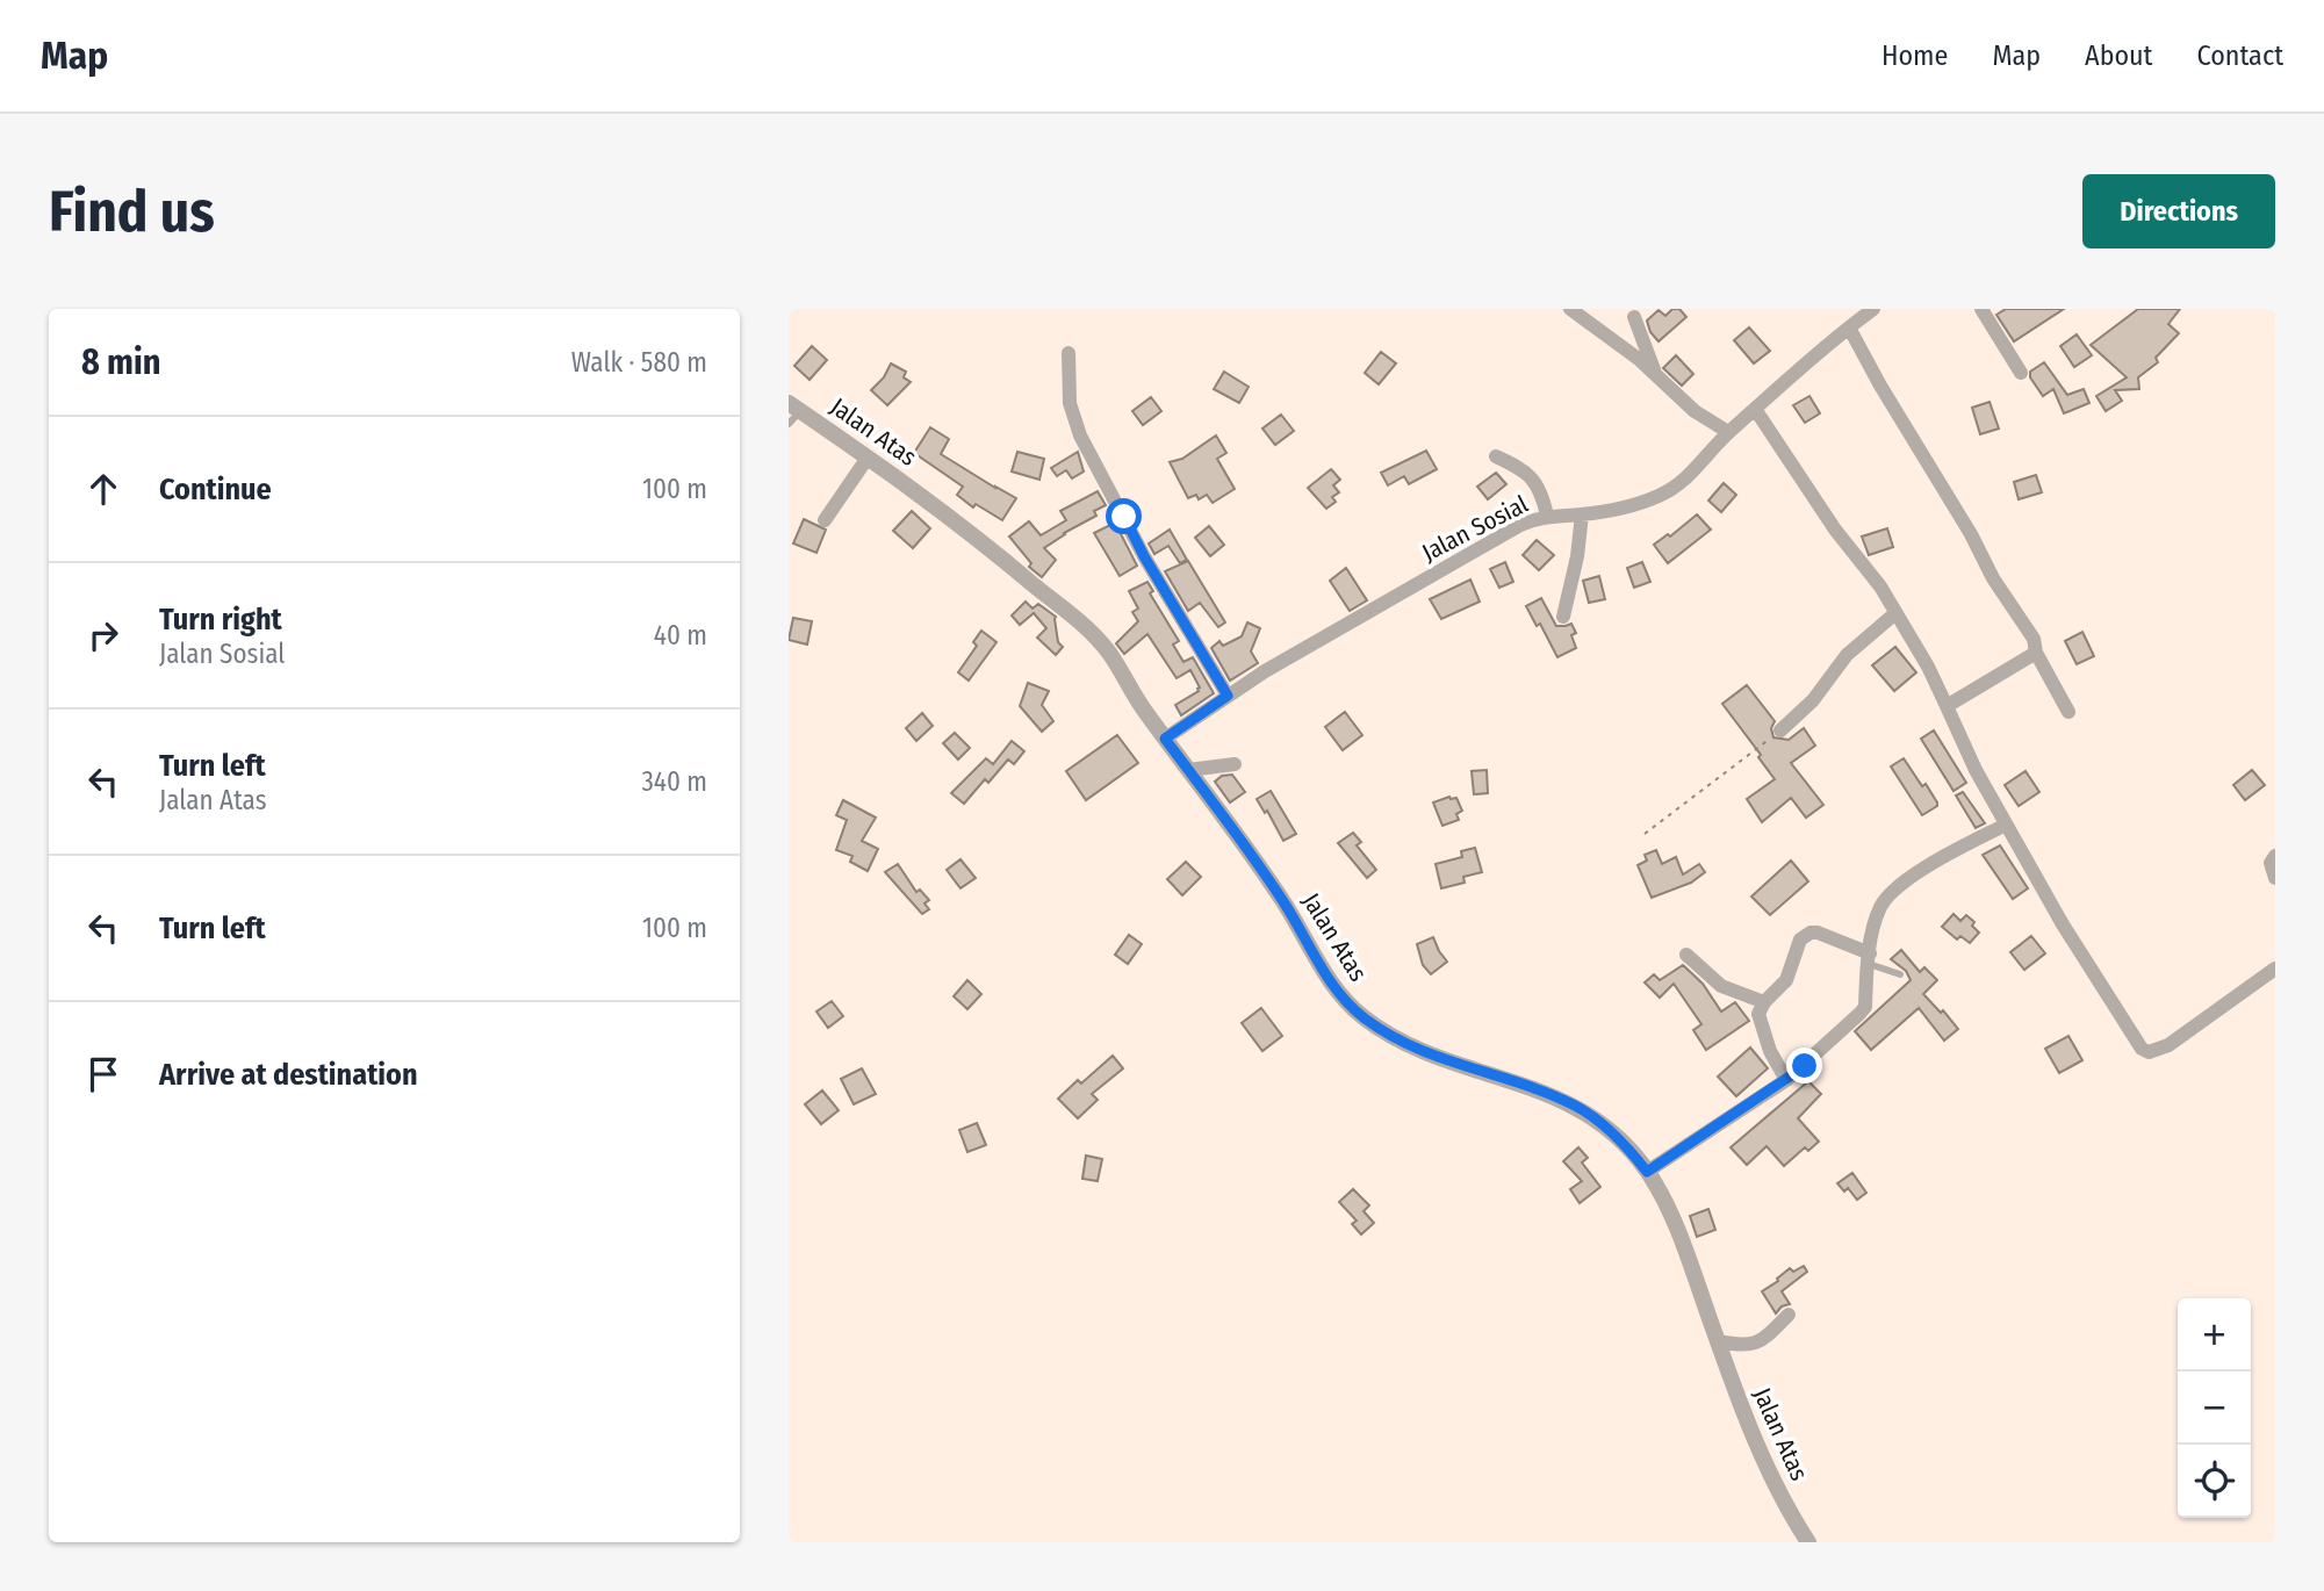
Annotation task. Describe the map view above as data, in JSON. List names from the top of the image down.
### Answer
{
  "streets": {
    "street": ["Jalan Atas", "Jalan Sosial"]
  },
  "crossings": [
    ["Jalan Atas", "Jalan Sosial"]
  ],
  "page": {
    "header": "Map",
    "nav": [
      "Home",
      "Map",
      "About",
      "Contact"
    ],
    "buttons": "Directions",
    "title": "Find us",
    "heading": ["8 min", "Walk · 580 m"],
    "list": [
      ["Continue", "100 m"],
      ["Turn right", "Jalan Sosial", "40 m"],
      ["Turn left", "Jalan Atas", "340 m"],
      ["Turn left", "100 m"],
      "Arrive at destination"
    ],
    "map_buttons": ["+", "−"]
  }
}
